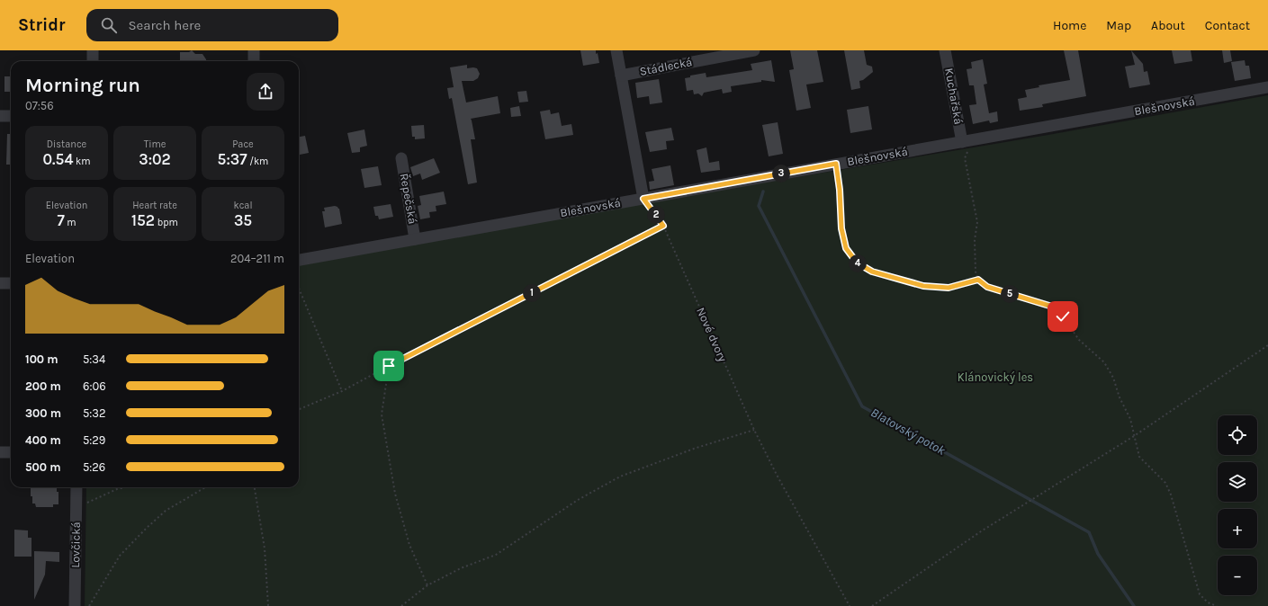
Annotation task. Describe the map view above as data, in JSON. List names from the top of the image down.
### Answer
{
  "streets": {
    "street": [
      "Stádlecká",
      "Kuchařská",
      "Blešnovská",
      "Řepečská",
      "Lovčická"
    ],
    "path": ["Nové dvory"]
  },
  "crossings": [
    ["Kuchařská", "Blešnovská"],
    ["Blešnovská", "Řepečská"],
    ["Blešnovská", "Nové dvory"]
  ],
  "water": ["Blatovský potok"],
  "parks": ["Klánovický les"],
  "page": {
    "header": "Stridr",
    "search": "Search here",
    "nav": [
      "Home",
      "Map",
      "About",
      "Contact"
    ],
    "heading": ["Morning run", "07:56"],
    "stats": [
      ["Distance", "0.54 km"],
      ["Time", "3:02"],
      ["Pace", "5:37 /km"],
      ["Elevation", "7 m"],
      ["Heart rate", "152 bpm"],
      ["kcal", "35"]
    ],
    "pins": [
      "3",
      "2",
      "4",
      "1",
      "5"
    ],
    "chart": ["Elevation", "204–211 m"],
    "list": [
      {
        "name": "100 m",
        "note": "5:34"
      },
      {
        "name": "200 m",
        "note": "6:06"
      },
      {
        "name": "300 m",
        "note": "5:32"
      },
      {
        "name": "400 m",
        "note": "5:29"
      },
      {
        "name": "500 m",
        "note": "5:26"
      }
    ],
    "map_buttons": ["+", "−"]
  }
}
